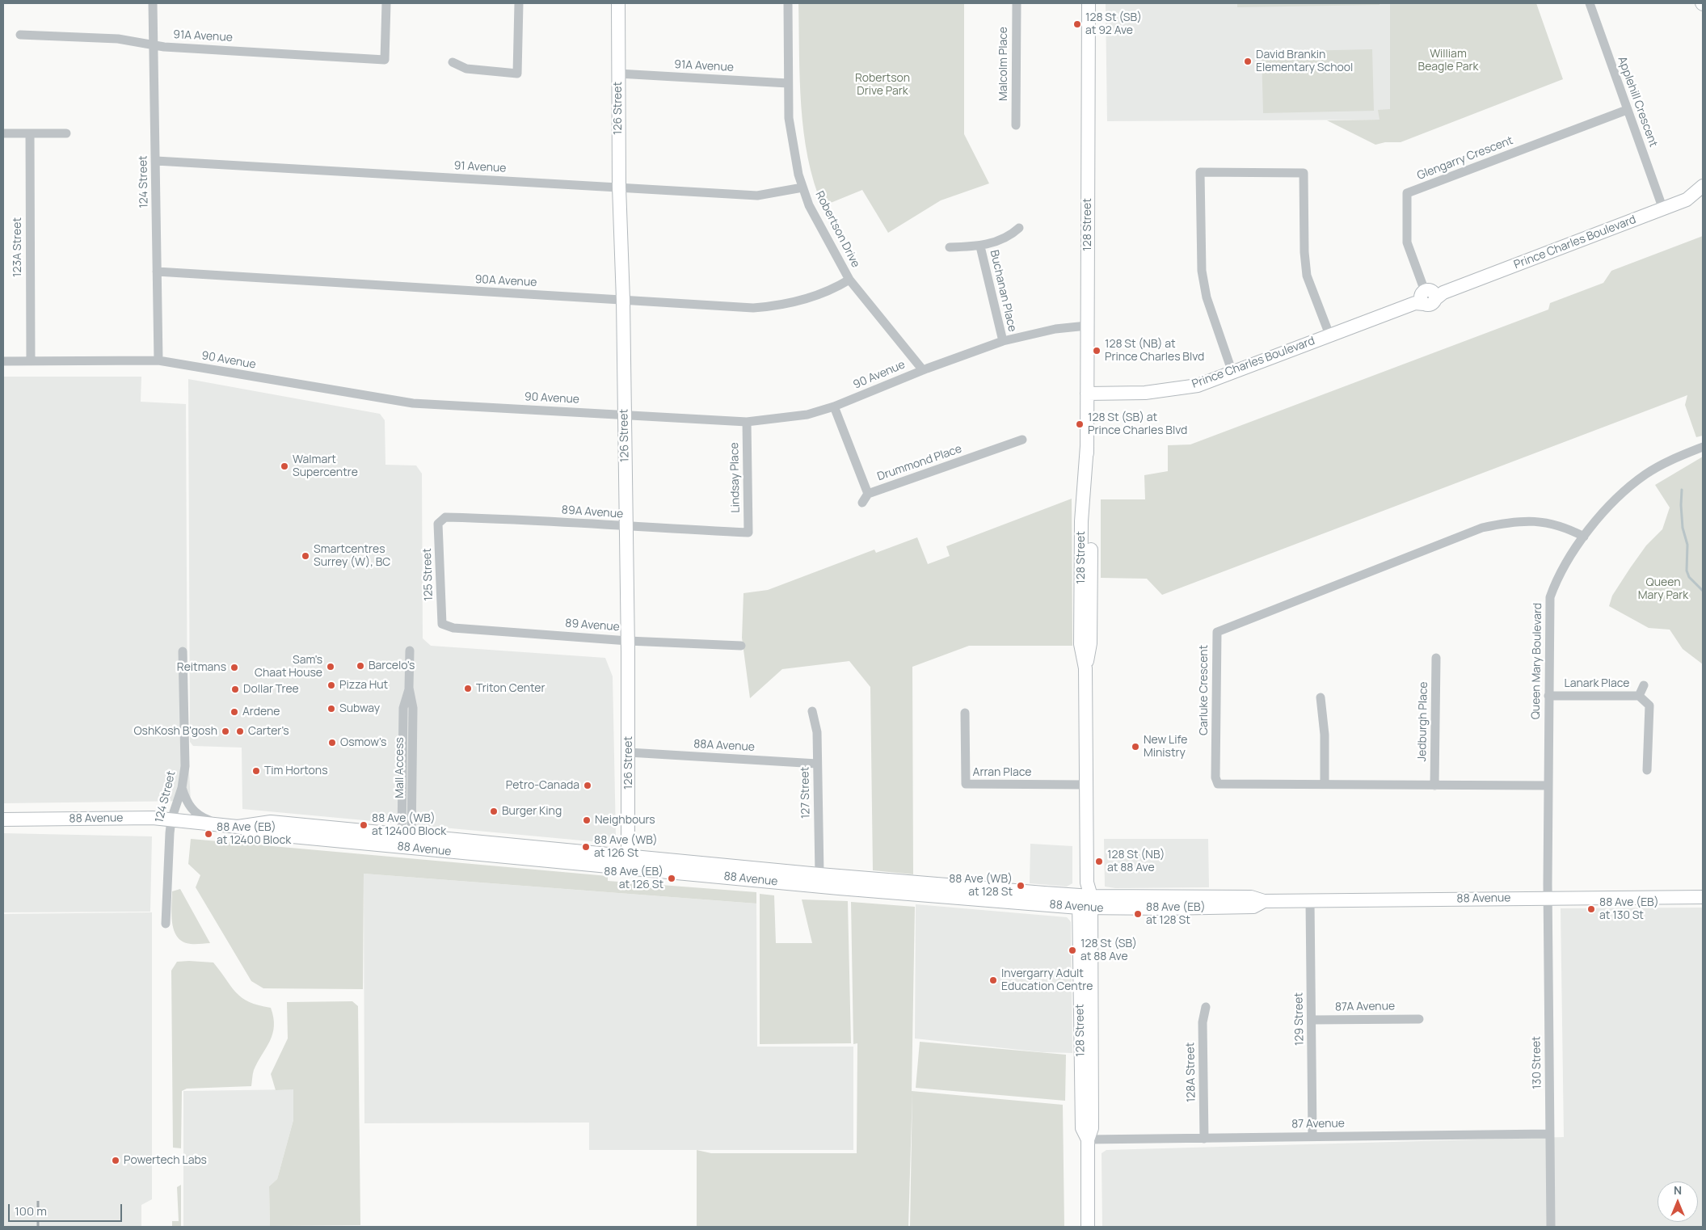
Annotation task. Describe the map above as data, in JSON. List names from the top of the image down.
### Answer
{
  "streets": {
    "main road": [
      "126 Street",
      "128 Street",
      "Prince Charles Boulevard",
      "88 Avenue"
    ],
    "street": [
      "91A Avenue",
      "Malcolm Place",
      "Applehill Crescent",
      "Glengarry Crescent",
      "91 Avenue",
      "124 Street",
      "Robertson Drive",
      "123A Street",
      "90A Avenue",
      "Buchanan Place",
      "90 Avenue",
      "Drummond Place",
      "Lindsay Place",
      "89A Avenue",
      "125 Street",
      "89 Avenue",
      "Queen Mary Boulevard",
      "Lanark Place",
      "Carluke Crescent",
      "Jedburgh Place",
      "88A Avenue",
      "Mall Access",
      "Arran Place",
      "127 Street",
      "87A Avenue",
      "129 Street",
      "130 Street",
      "128A Street",
      "87 Avenue"
    ]
  },
  "crossings": [
    ["91A Avenue", "126 Street"],
    ["91A Avenue", "124 Street"],
    ["91A Avenue", "Robertson Drive"],
    ["Applehill Crescent", "Glengarry Crescent"],
    ["Applehill Crescent", "Prince Charles Boulevard"],
    ["126 Street", "91 Avenue"],
    ["126 Street", "90A Avenue"],
    ["126 Street", "90 Avenue"],
    ["126 Street", "89A Avenue"],
    ["126 Street", "89 Avenue"],
    ["126 Street", "88A Avenue"],
    ["126 Street", "88 Avenue"],
    ["Glengarry Crescent", "Prince Charles Boulevard"],
    ["91 Avenue", "124 Street"],
    ["91 Avenue", "Robertson Drive"],
    ["124 Street", "90A Avenue"],
    ["124 Street", "90 Avenue"],
    ["124 Street", "88 Avenue"],
    ["128 Street", "Prince Charles Boulevard"],
    ["128 Street", "90 Avenue"],
    ["128 Street", "Arran Place"],
    ["128 Street", "88 Avenue"],
    ["128 Street", "87 Avenue"],
    ["Robertson Drive", "90A Avenue"],
    ["Robertson Drive", "90 Avenue"],
    ["123A Street", "90 Avenue"],
    ["Buchanan Place", "90 Avenue"],
    ["90 Avenue", "Drummond Place"],
    ["90 Avenue", "Lindsay Place"],
    ["Lindsay Place", "89A Avenue"],
    ["89A Avenue", "125 Street"],
    ["125 Street", "89 Avenue"],
    ["Queen Mary Boulevard", "Lanark Place"],
    ["Queen Mary Boulevard", "Carluke Crescent"],
    ["Queen Mary Boulevard", "88 Avenue"],
    ["Queen Mary Boulevard", "130 Street"],
    ["Carluke Crescent", "Jedburgh Place"],
    ["88A Avenue", "127 Street"],
    ["Mall Access", "88 Avenue"],
    ["127 Street", "88 Avenue"],
    ["88 Avenue", "129 Street"],
    ["88 Avenue", "130 Street"],
    ["87A Avenue", "129 Street"],
    ["129 Street", "87 Avenue"],
    ["130 Street", "87 Avenue"],
    ["128A Street", "87 Avenue"]
  ],
  "parks": ["William Beagle Park", "Robertson Drive Park", "Queen Mary Park"],
  "places": [
    "128 St (SB) at 92 Ave",
    "David Brankin Elementary School",
    "128 St (NB) at Prince Charles Blvd",
    "128 St (SB) at Prince Charles Blvd",
    "Walmart Supercentre",
    "Smartcentres Surrey (W), BC",
    "Barcelo's",
    "Sam's Chaat House",
    "Reitmans",
    "Pizza Hut",
    "Triton Center",
    "Dollar Tree",
    "Subway",
    "Ardene",
    "OshKosh B'gosh",
    "Carter's",
    "Osmow's",
    "New Life Ministry",
    "Tim Hortons",
    "Petro-Canada",
    "Burger King",
    "Neighbours",
    "88 Ave (WB) at 12400 Block",
    "88 Ave (EB) at 12400 Block",
    "88 Ave (WB) at 126 St",
    "128 St (NB) at 88 Ave",
    "88 Ave (EB) at 126 St",
    "88 Ave (WB) at 128 St",
    "88 Ave (EB) at 130 St",
    "88 Ave (EB) at 128 St",
    "128 St (SB) at 88 Ave",
    "Invergarry Adult Education Centre",
    "Powertech Labs"
  ],
  "scale_bar": "100 m",
  "north": "top"
}
